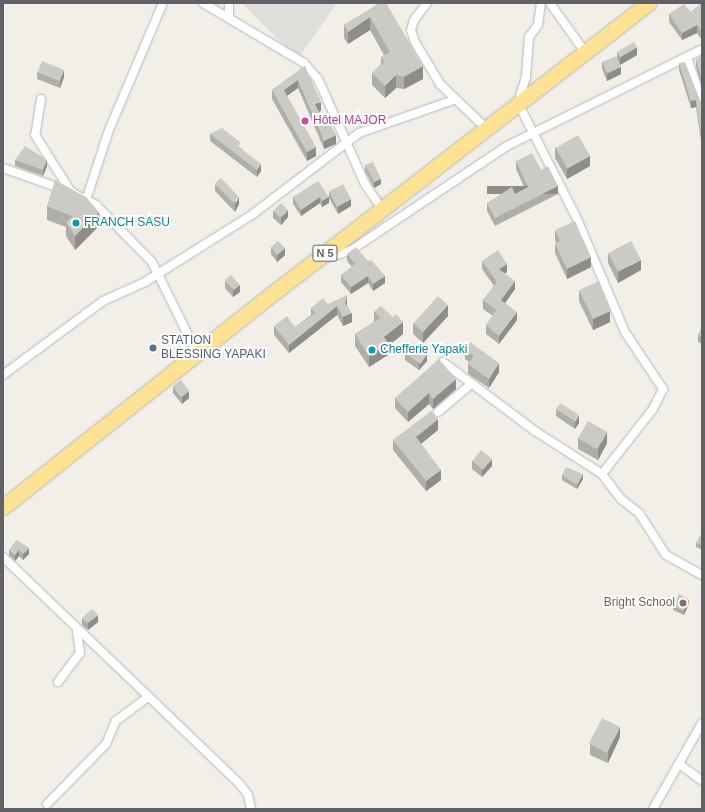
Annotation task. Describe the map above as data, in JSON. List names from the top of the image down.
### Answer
{
  "streets": {
    "highway": ["N 5"]
  },
  "places": [
    "Hôtel MAJOR",
    "FRANCH SASU",
    "STATION BLESSING YAPAKI",
    "Chefferie Yapaki",
    "Bright School"
  ]
}
